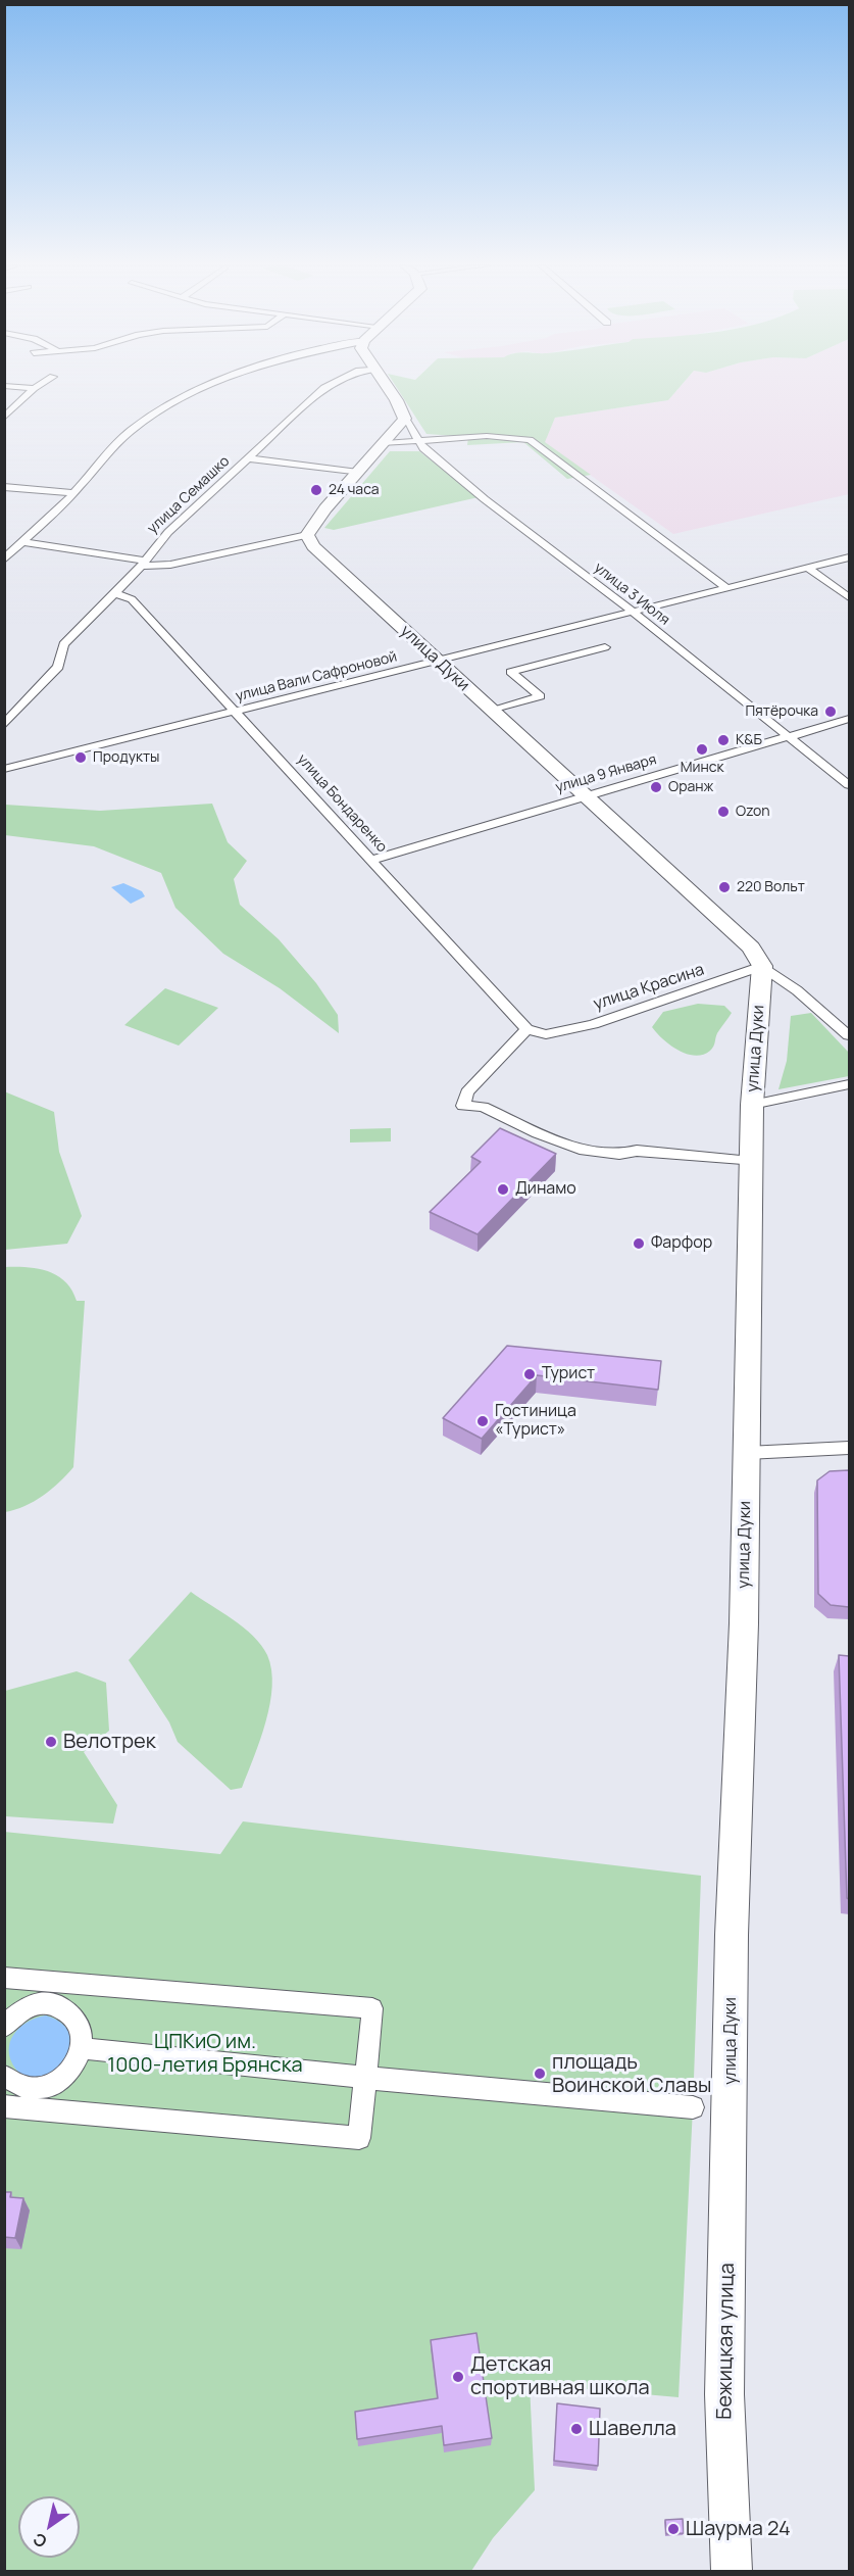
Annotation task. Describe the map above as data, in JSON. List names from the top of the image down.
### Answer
{
  "streets": {
    "main road": ["улица Дуки", "Бежицкая улица"],
    "street": [
      "улица Семашко",
      "улица 3 Июля",
      "улица Вали Сафроновой",
      "улица 9 Января",
      "улица Бондаренко",
      "улица Красина"
    ]
  },
  "crossings": [
    ["улица Семашко", "улица Бондаренко"],
    ["улица 3 Июля", "улица Вали Сафроновой"],
    ["улица 3 Июля", "улица 9 Января"],
    ["улица Дуки", "улица Вали Сафроновой"],
    ["улица Дуки", "улица 9 Января"],
    ["улица Дуки", "улица Красина"],
    ["улица Дуки", "Бежицкая улица"],
    ["улица Вали Сафроновой", "улица Бондаренко"],
    ["улица 9 Января", "улица Бондаренко"],
    ["улица Бондаренко", "улица Красина"]
  ],
  "parks": ["ЦПКиО им. 1000-летия Брянска"],
  "places": [
    "24 часа",
    "Пятёрочка",
    "К&Б",
    "Минск",
    "Продукты",
    "Оранж",
    "Ozon",
    "220 Вольт",
    "Динамо",
    "Фарфор",
    "Турист",
    "Гостиница «Турист»",
    "Велотрек",
    "площадь Воинской Славы",
    "Детская спортивная школа",
    "Шавелла",
    "Шаурма 24"
  ],
  "north": "bottom left"
}
